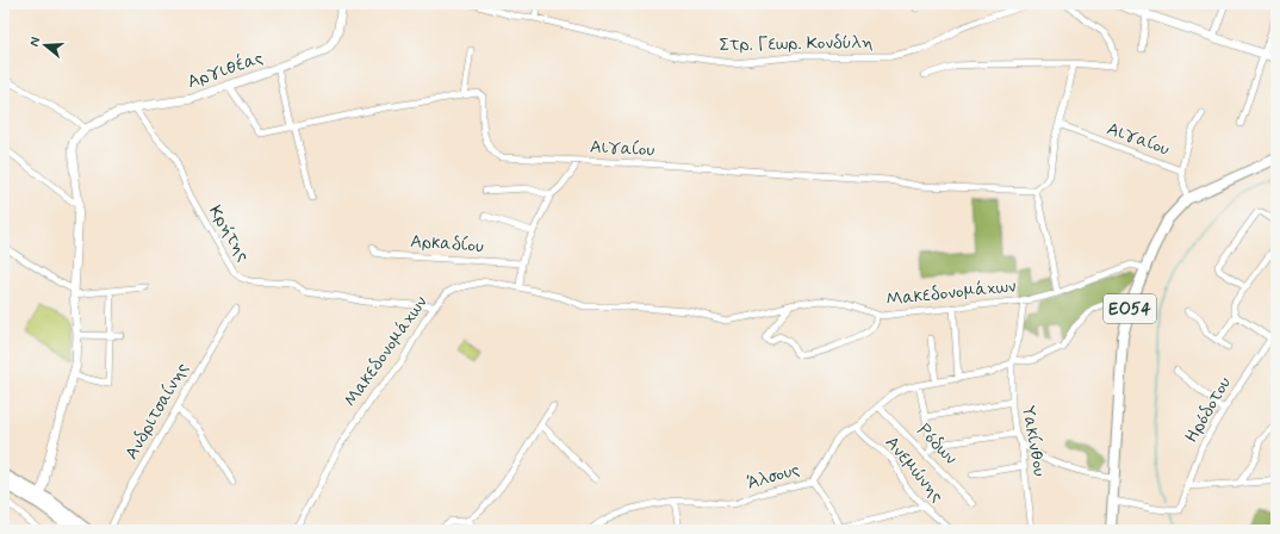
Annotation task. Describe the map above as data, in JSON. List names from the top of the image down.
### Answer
{
  "streets": {
    "main road": ["ΕΟ54"],
    "street": [
      "Στρ. Γεωρ. Κονδύλη",
      "Αργιθέας",
      "Αιγαίου",
      "Κρήτης",
      "Αρκαδίου",
      "Μακεδονομάχων",
      "Ηρόδοτου",
      "Ανδριτσαίνης",
      "Υακίνθου",
      "Ρόδων",
      "Ανεμώνης",
      "Άλσους"
    ]
  },
  "crossings": [
    ["Αργιθέας", "Αιγαίου"],
    ["Αργιθέας", "Κρήτης"],
    ["Αιγαίου", "ΕΟ54"],
    ["Κρήτης", "Μακεδονομάχων"],
    ["Μακεδονομάχων", "ΕΟ54"],
    ["Μακεδονομάχων", "Υακίνθου"],
    ["ΕΟ54", "Ηρόδοτου"],
    ["Υακίνθου", "Άλσους"],
    ["Ρόδων", "Άλσους"],
    ["Ανεμώνης", "Άλσους"]
  ],
  "north": "left"
}
